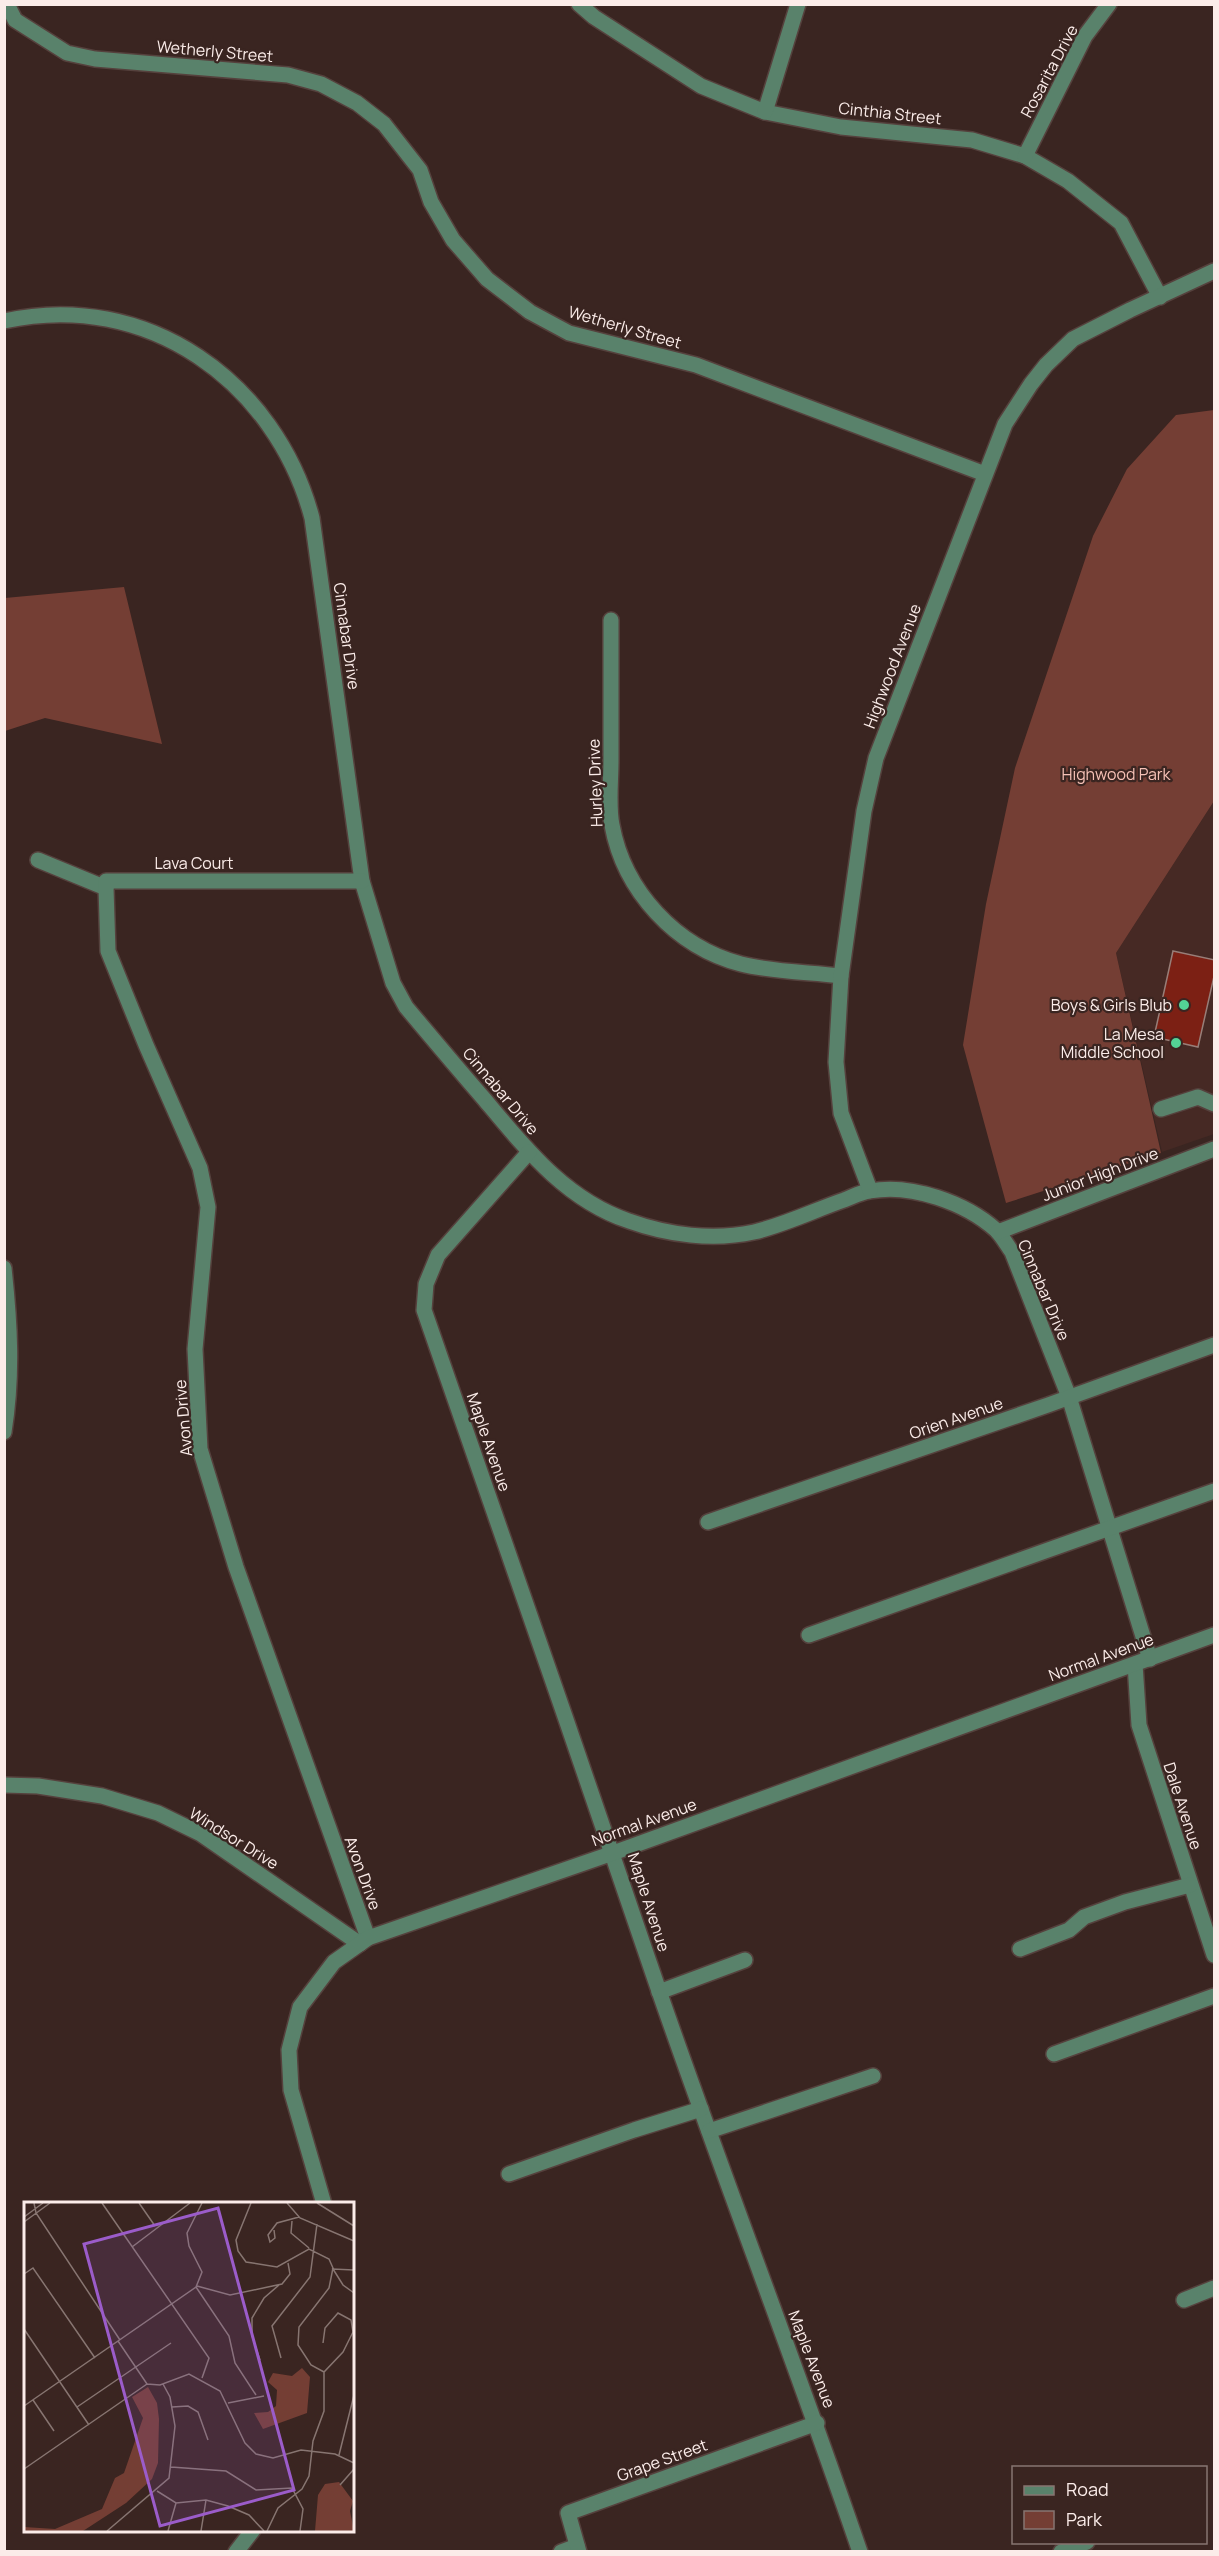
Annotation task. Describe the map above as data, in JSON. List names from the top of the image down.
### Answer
{
  "streets": {
    "street": [
      "Wetherly Street",
      "Rosarita Drive",
      "Cinthia Street",
      "Cinnabar Drive",
      "Highwood Avenue",
      "Hurley Drive",
      "Lava Court",
      "Junior High Drive",
      "Avon Drive",
      "Orien Avenue",
      "Maple Avenue",
      "Normal Avenue",
      "Dale Avenue",
      "Windsor Drive",
      "Grape Street"
    ]
  },
  "crossings": [
    ["Wetherly Street", "Highwood Avenue"],
    ["Rosarita Drive", "Cinthia Street"],
    ["Cinthia Street", "Highwood Avenue"],
    ["Cinnabar Drive", "Highwood Avenue"],
    ["Cinnabar Drive", "Lava Court"],
    ["Cinnabar Drive", "Junior High Drive"],
    ["Cinnabar Drive", "Orien Avenue"],
    ["Cinnabar Drive", "Maple Avenue"],
    ["Cinnabar Drive", "Normal Avenue"],
    ["Cinnabar Drive", "Dale Avenue"],
    ["Highwood Avenue", "Hurley Drive"],
    ["Lava Court", "Avon Drive"],
    ["Avon Drive", "Normal Avenue"],
    ["Avon Drive", "Windsor Drive"],
    ["Maple Avenue", "Normal Avenue"],
    ["Maple Avenue", "Grape Street"],
    ["Normal Avenue", "Dale Avenue"],
    ["Normal Avenue", "Windsor Drive"]
  ],
  "parks": ["Highwood Park"],
  "places": ["Boys & Girls Blub", "La Mesa Middle School"],
  "legend": ["Road", "Park"]
}
